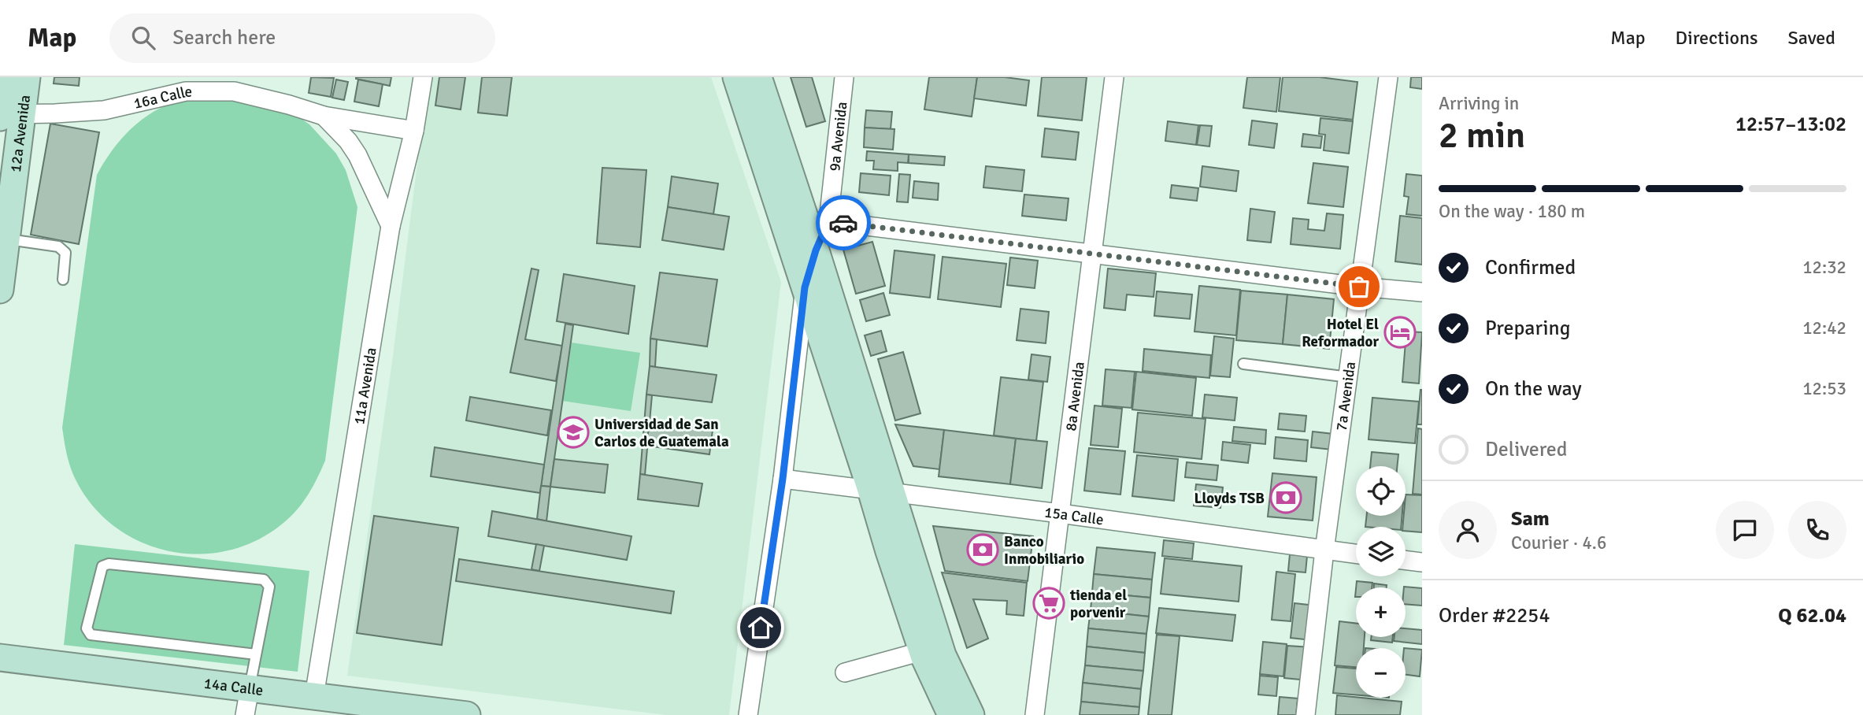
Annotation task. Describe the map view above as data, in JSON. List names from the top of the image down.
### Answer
{
  "streets": {
    "main road": ["12a Avenida", "14a Calle"],
    "street": [
      "16a Calle",
      "9a Avenida",
      "11a Avenida",
      "8a Avenida",
      "7a Avenida",
      "15a Calle"
    ]
  },
  "crossings": [
    ["16a Calle", "12a Avenida"],
    ["16a Calle", "11a Avenida"],
    ["9a Avenida", "15a Calle"],
    ["11a Avenida", "14a Calle"],
    ["8a Avenida", "15a Calle"],
    ["7a Avenida", "15a Calle"]
  ],
  "places": {
    "hotel": ["Hotel El Reformador"],
    "school or university": ["Universidad de San Carlos de Guatemala"],
    "bank": ["Lloyds TSB", "Banco Inmobiliario"],
    "supermarket": ["tienda el porvenir"]
  },
  "page": {
    "header": "Map",
    "search": "Search here",
    "nav": ["Map", "Directions", "Saved"],
    "heading": ["2 min", "Arriving in", "12:57–13:02"],
    "panel": [
      "Sam",
      "Courier · 4.6",
      "Order #2254",
      "Q 62.04"
    ],
    "bar": "On the way · 180 m",
    "list": [
      ["Confirmed", "12:32"],
      ["Preparing", "12:42"],
      ["On the way", "12:53"],
      "Delivered"
    ],
    "map_buttons": ["+", "−"]
  }
}
